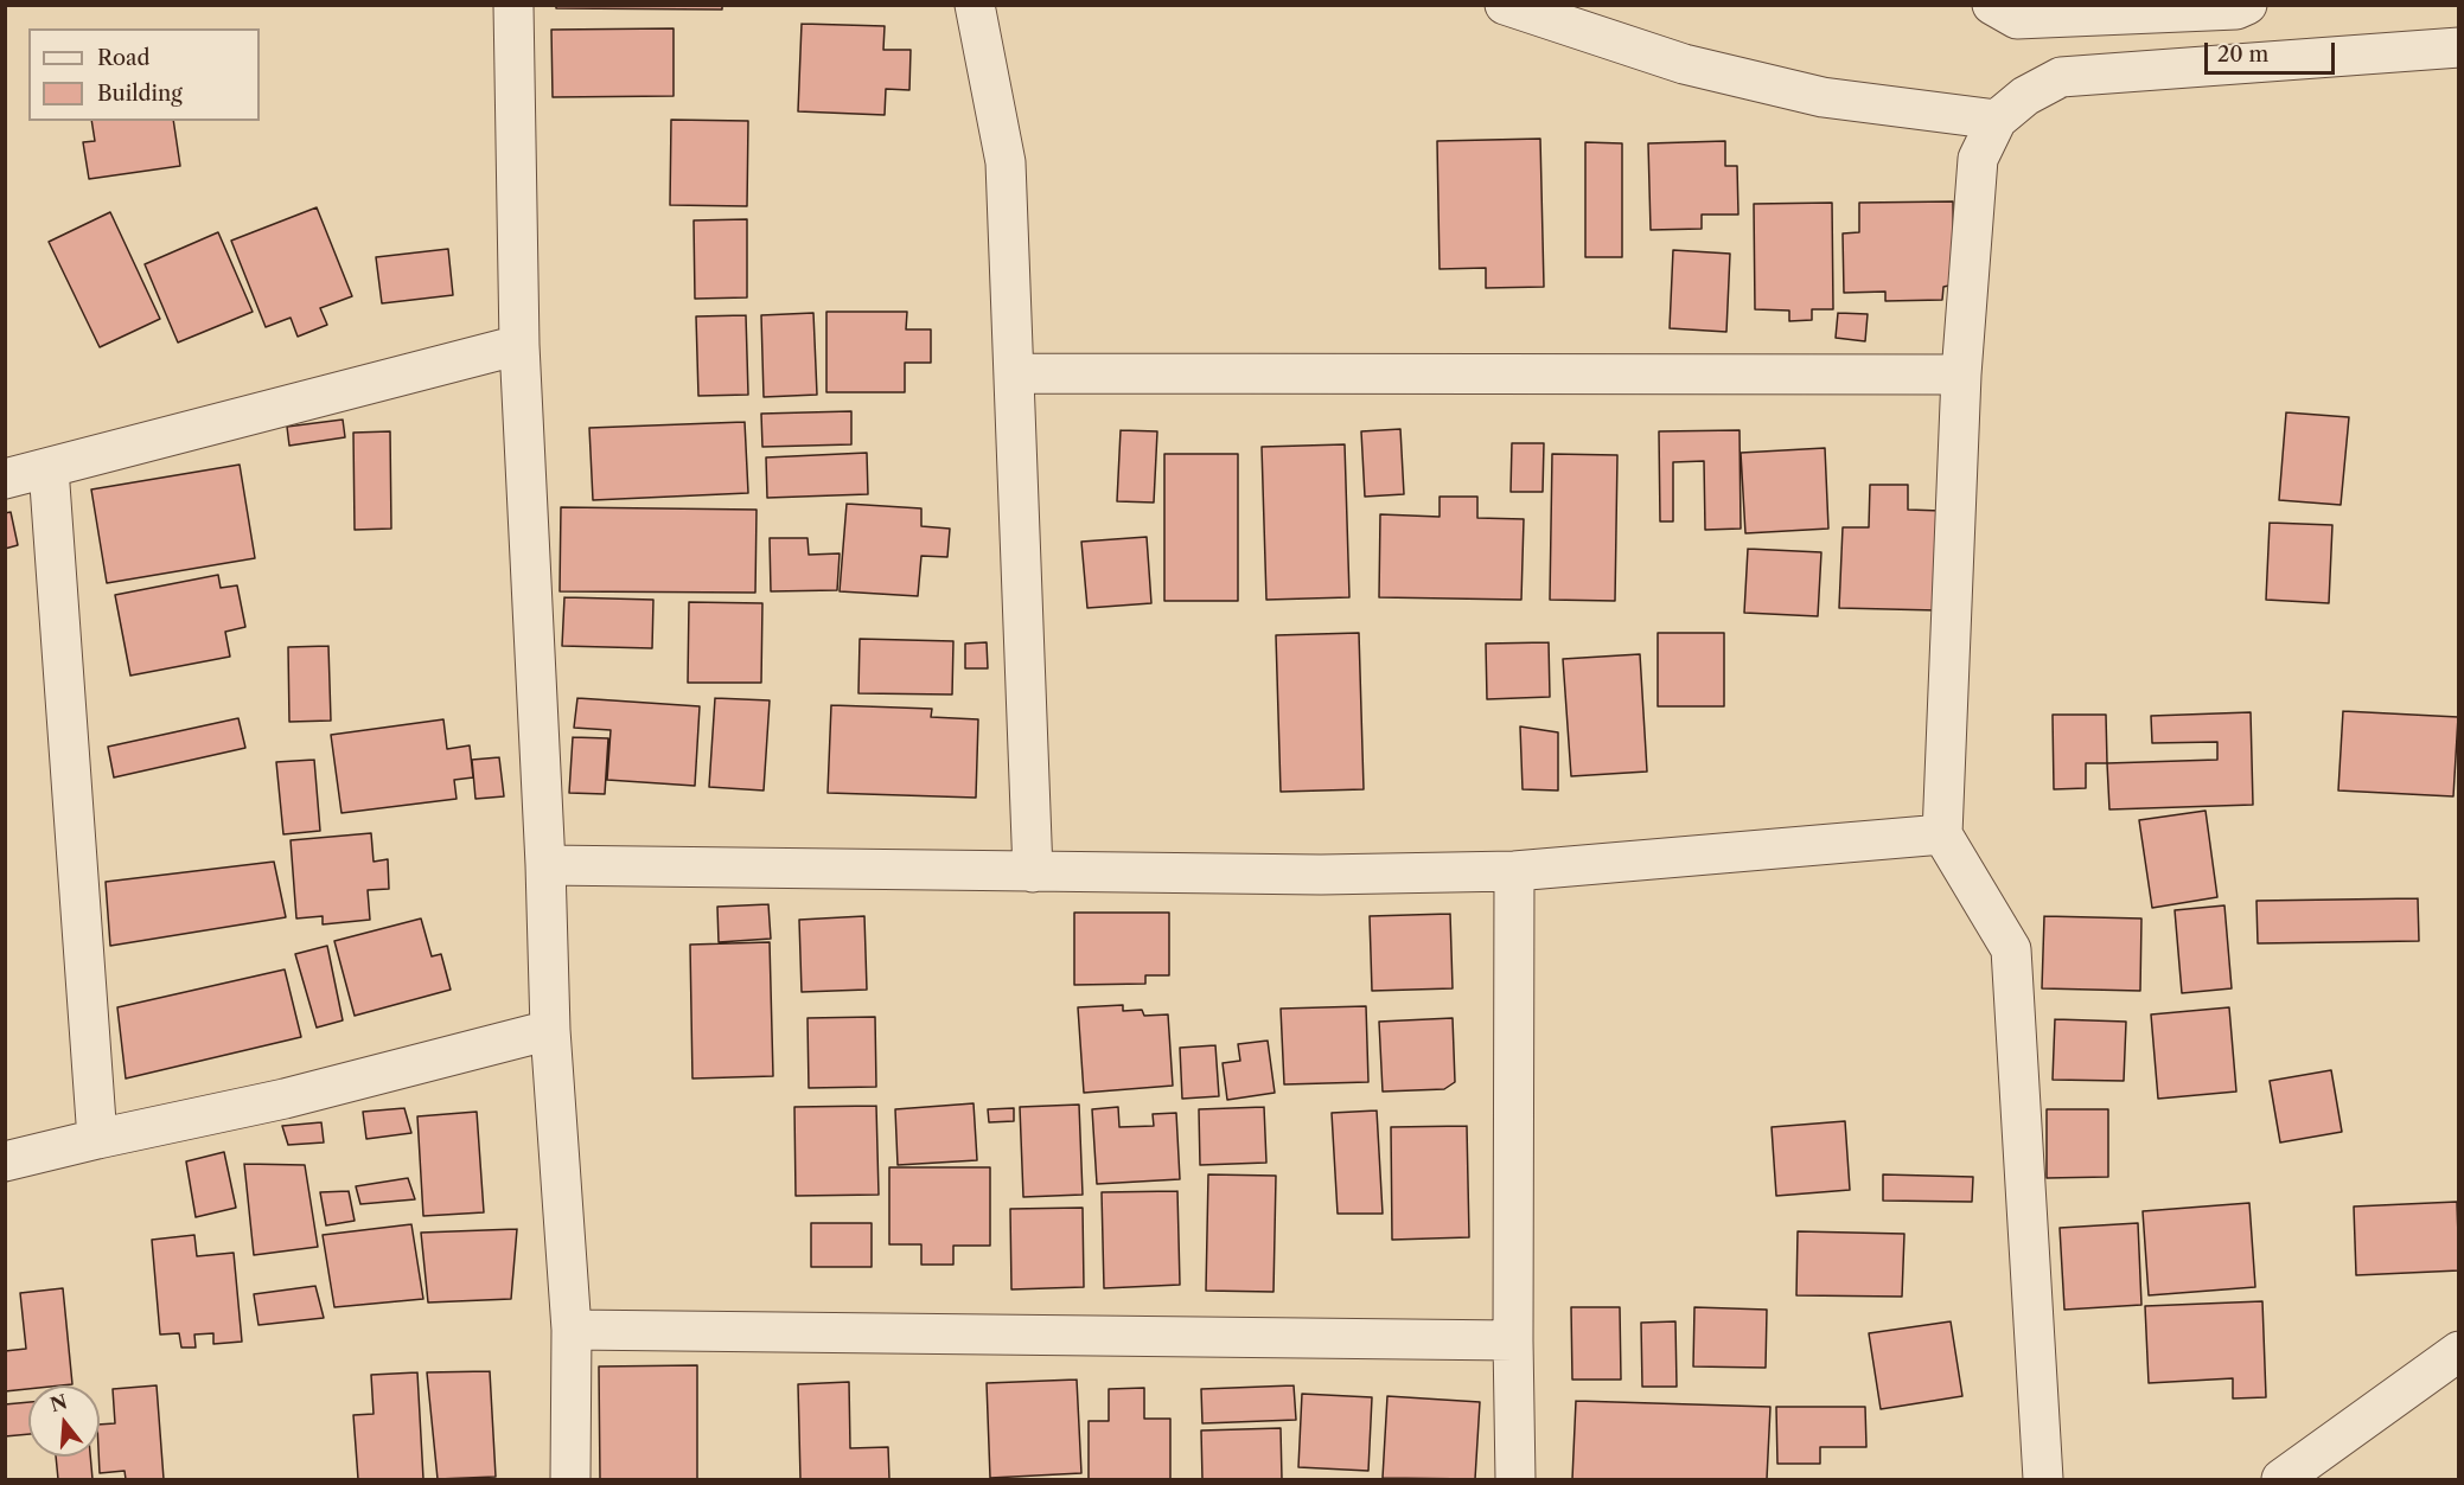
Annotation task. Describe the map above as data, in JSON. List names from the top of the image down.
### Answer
{
  "legend": ["Road", "Building"],
  "scale_bar": "20 m",
  "north": "top"
}
